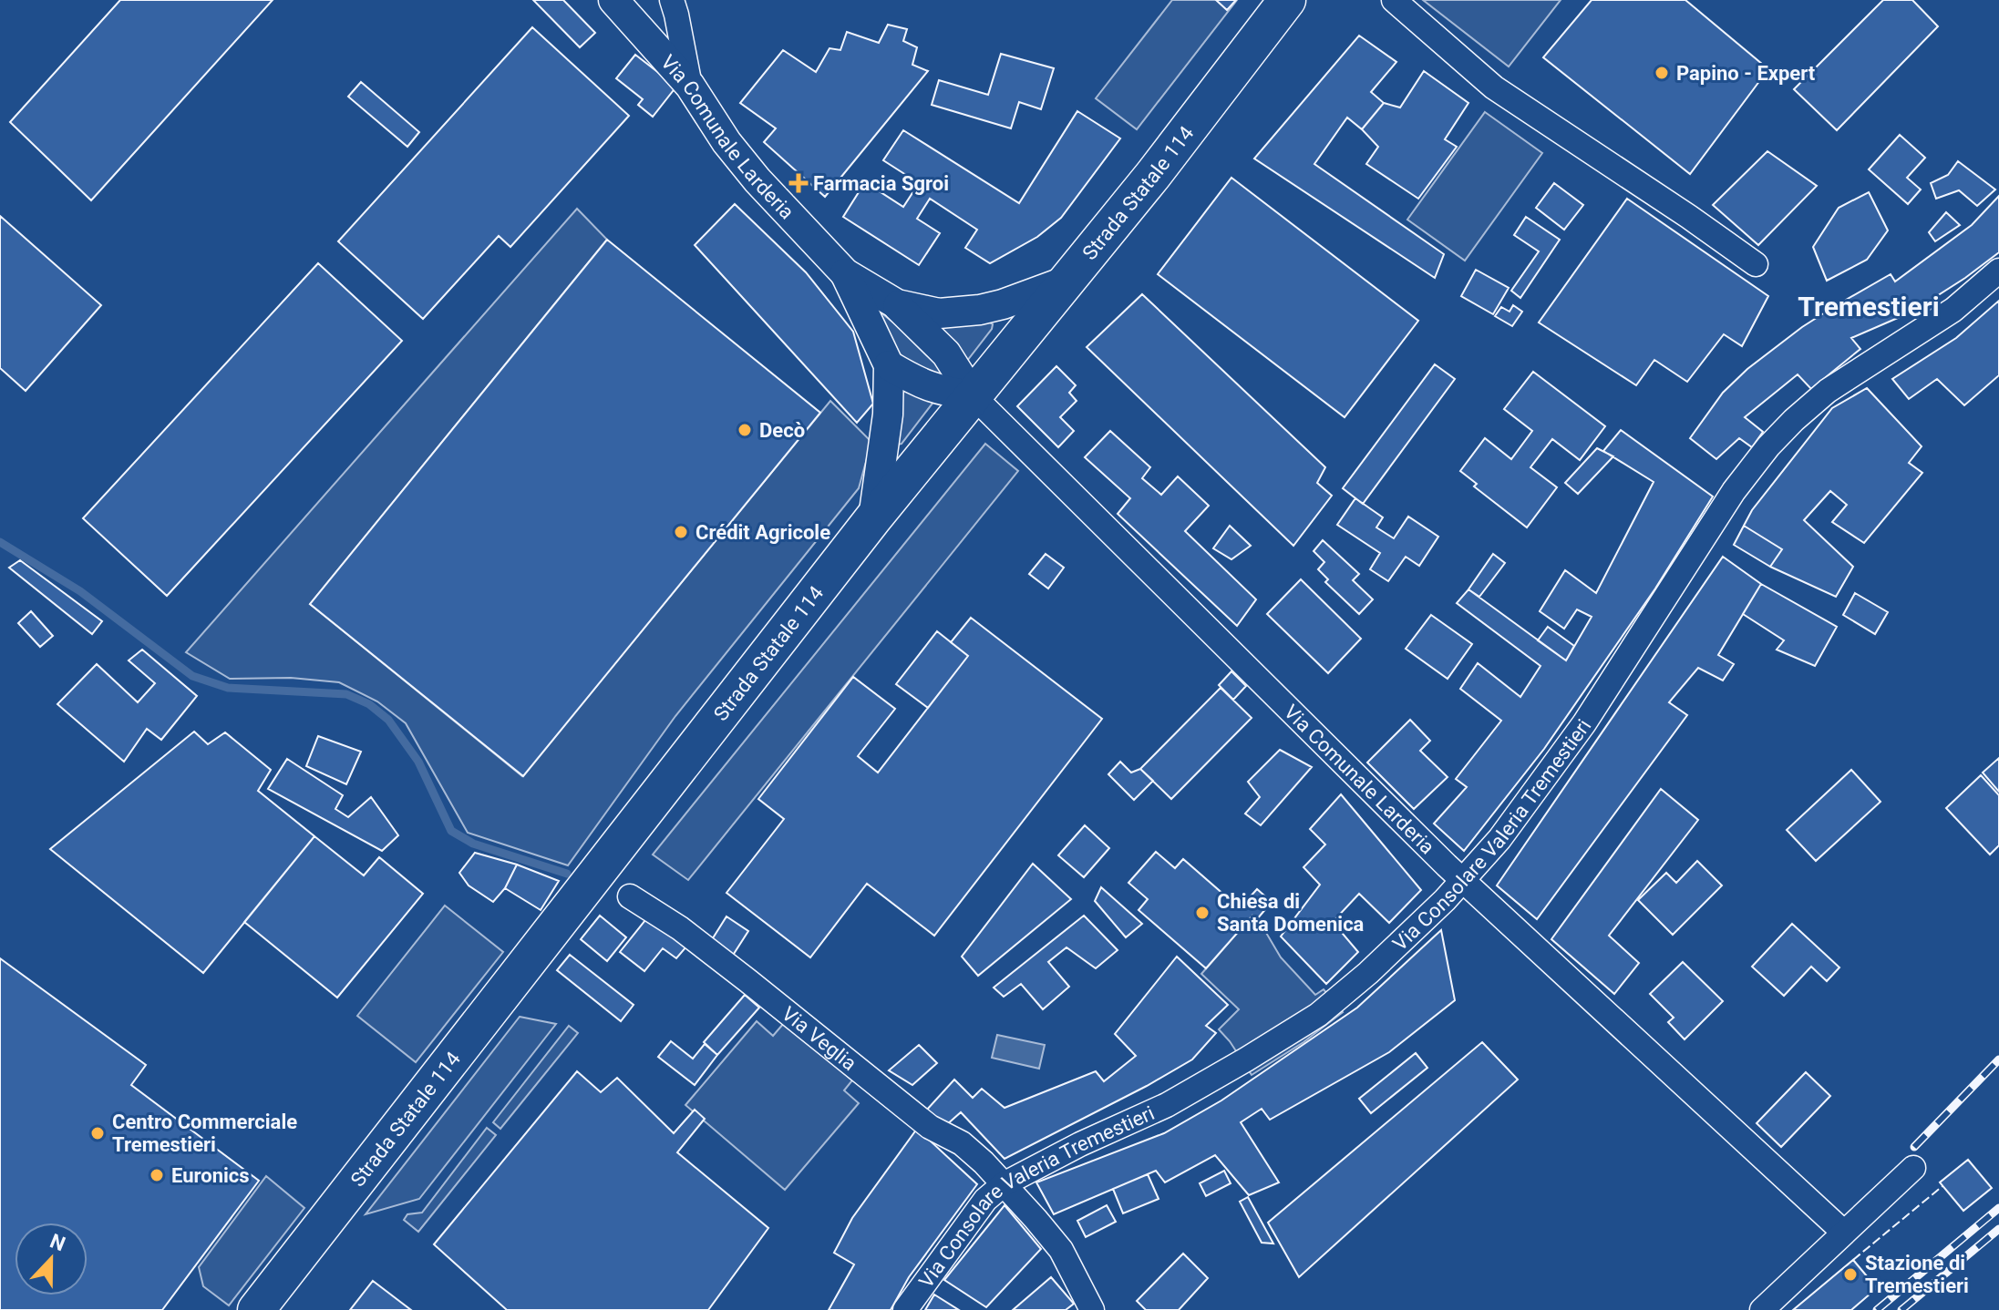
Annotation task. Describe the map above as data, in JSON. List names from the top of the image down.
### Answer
{
  "streets": {
    "main road": ["Strada Statale 114"],
    "street": ["Via Comunale Larderia", "Via Consolare Valeria Tremestieri", "Via Veglia"]
  },
  "crossings": [
    ["Via Comunale Larderia", "Strada Statale 114"],
    ["Via Comunale Larderia", "Via Consolare Valeria Tremestieri"],
    ["Via Consolare Valeria Tremestieri", "Via Veglia"]
  ],
  "districts": ["Tremestieri"],
  "places": {
    "other": [
      "Papino - Expert",
      "Decò",
      "Crédit Agricole",
      "Chiesa di Santa Domenica",
      "Centro Commerciale Tremestieri",
      "Euronics",
      "Stazione di Tremestieri"
    ],
    "health": ["Farmacia Sgroi"]
  },
  "north": "top"
}
